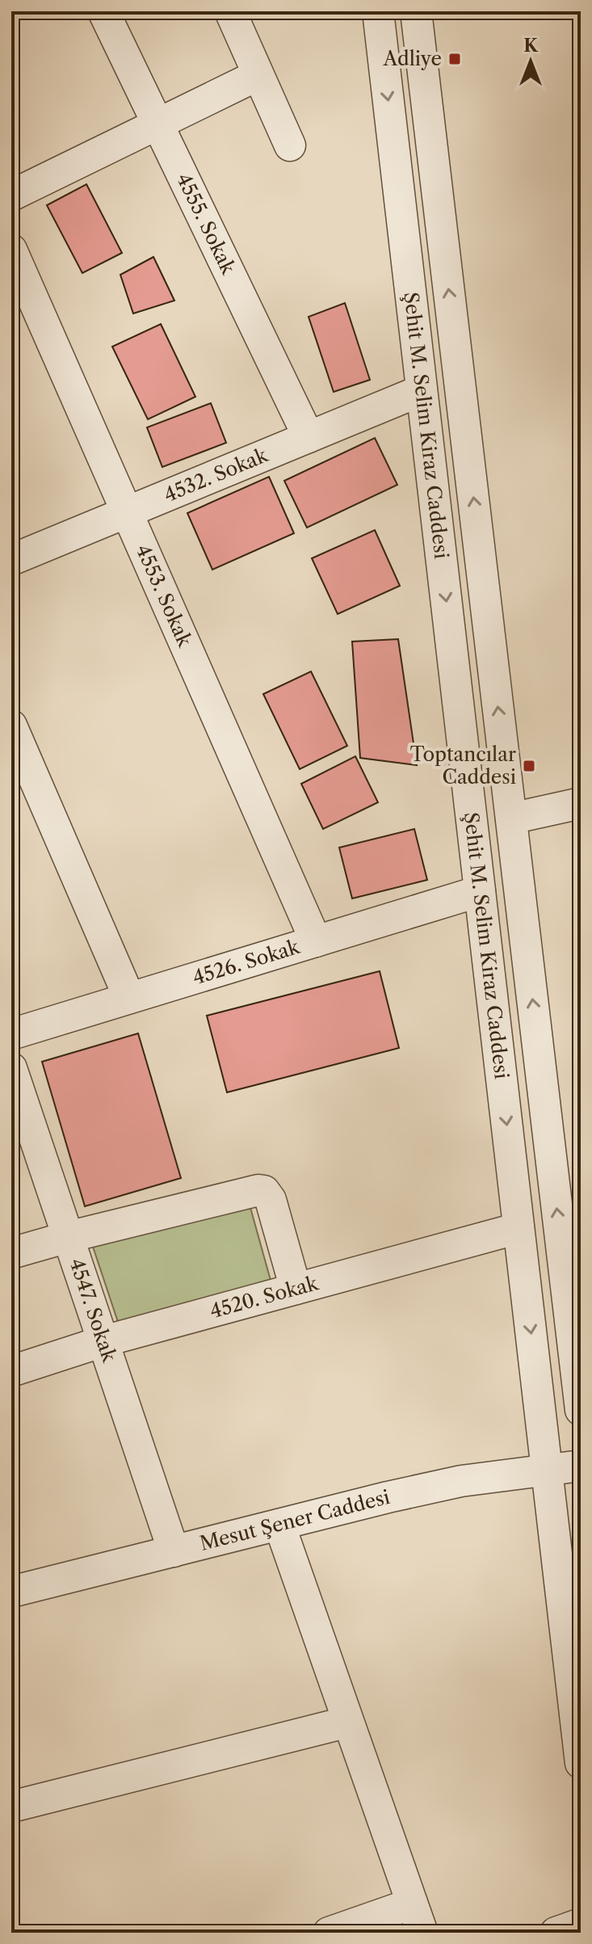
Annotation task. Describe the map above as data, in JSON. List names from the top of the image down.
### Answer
{
  "streets": {
    "street": [
      "4555. Sokak",
      "Şehit M. Selim Kiraz Caddesi",
      "4532. Sokak",
      "4553. Sokak",
      "4526. Sokak",
      "4520. Sokak",
      "4547. Sokak",
      "Mesut Şener Caddesi"
    ]
  },
  "crossings": [
    ["4555. Sokak", "4532. Sokak"],
    ["Şehit M. Selim Kiraz Caddesi", "4532. Sokak"],
    ["Şehit M. Selim Kiraz Caddesi", "4526. Sokak"],
    ["Şehit M. Selim Kiraz Caddesi", "4520. Sokak"],
    ["Şehit M. Selim Kiraz Caddesi", "Mesut Şener Caddesi"],
    ["4532. Sokak", "4553. Sokak"],
    ["4553. Sokak", "4526. Sokak"],
    ["4520. Sokak", "4547. Sokak"],
    ["4547. Sokak", "Mesut Şener Caddesi"]
  ],
  "places": {
    "transit": ["Adliye", "Toptancılar Caddesi"]
  },
  "north": "top"
}
